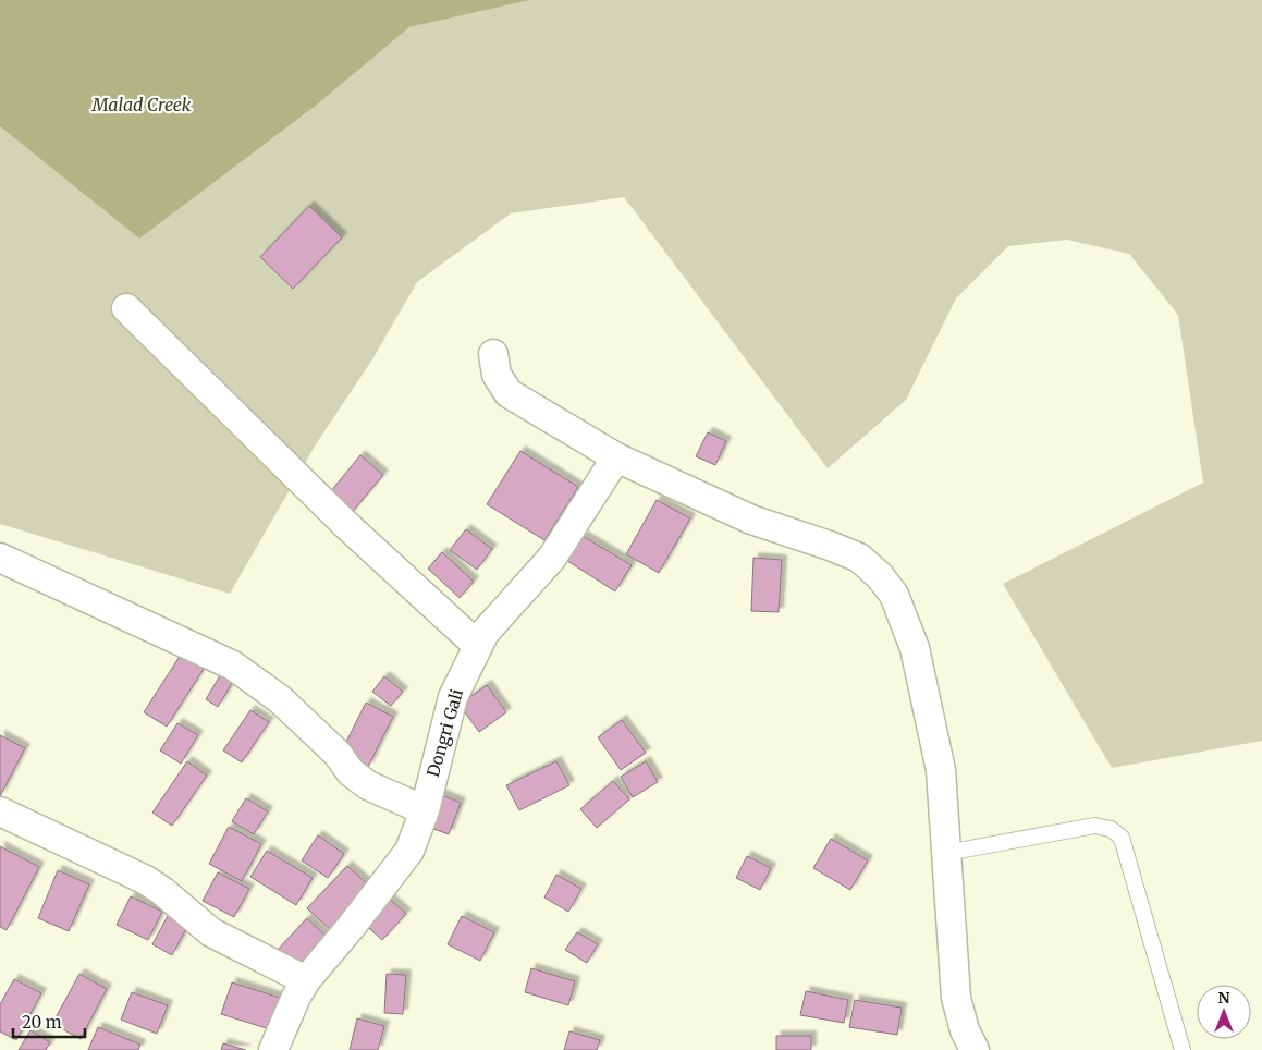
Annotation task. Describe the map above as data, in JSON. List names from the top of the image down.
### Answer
{
  "streets": {
    "street": ["Dongri Gali"]
  },
  "water": ["Malad Creek"],
  "scale_bar": "20 m",
  "north": "top"
}
